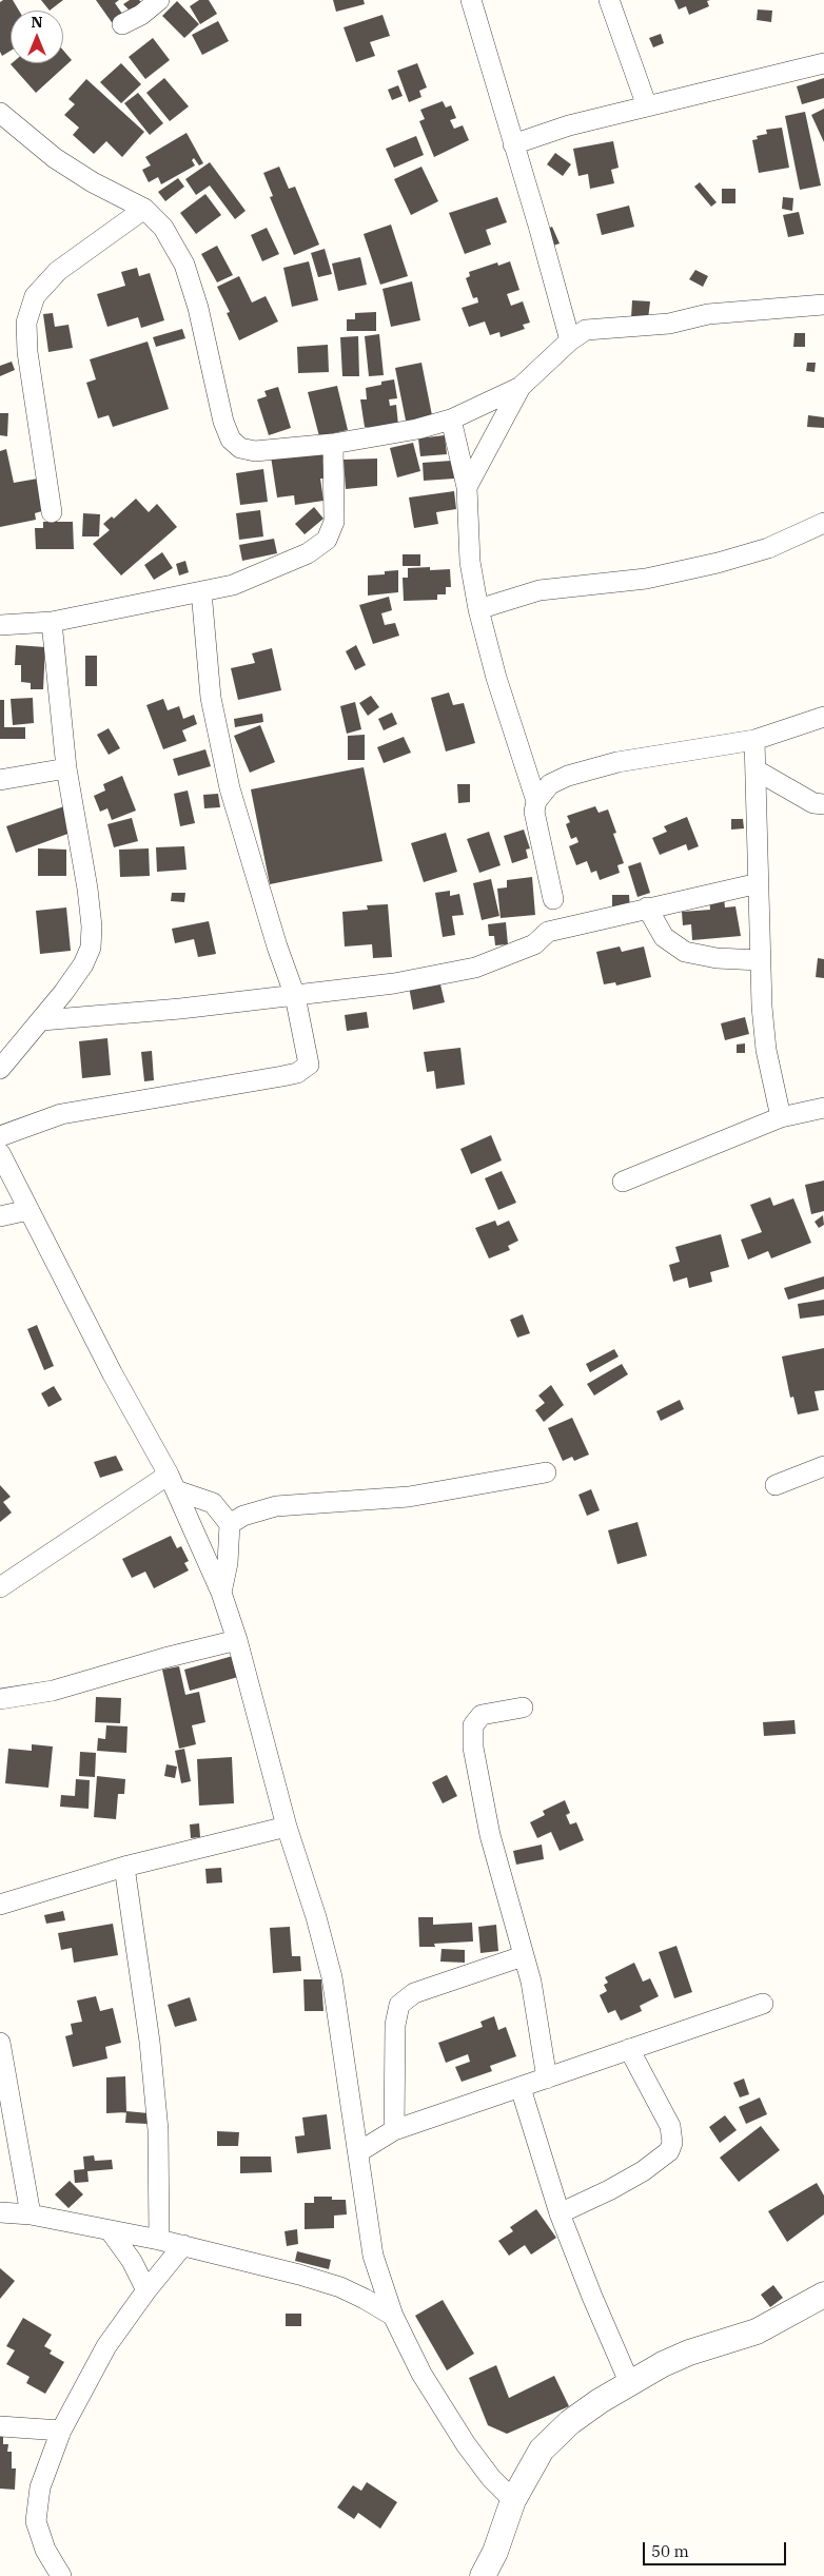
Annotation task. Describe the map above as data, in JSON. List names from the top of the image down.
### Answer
{
  "scale_bar": "50 m",
  "north": "top"
}
